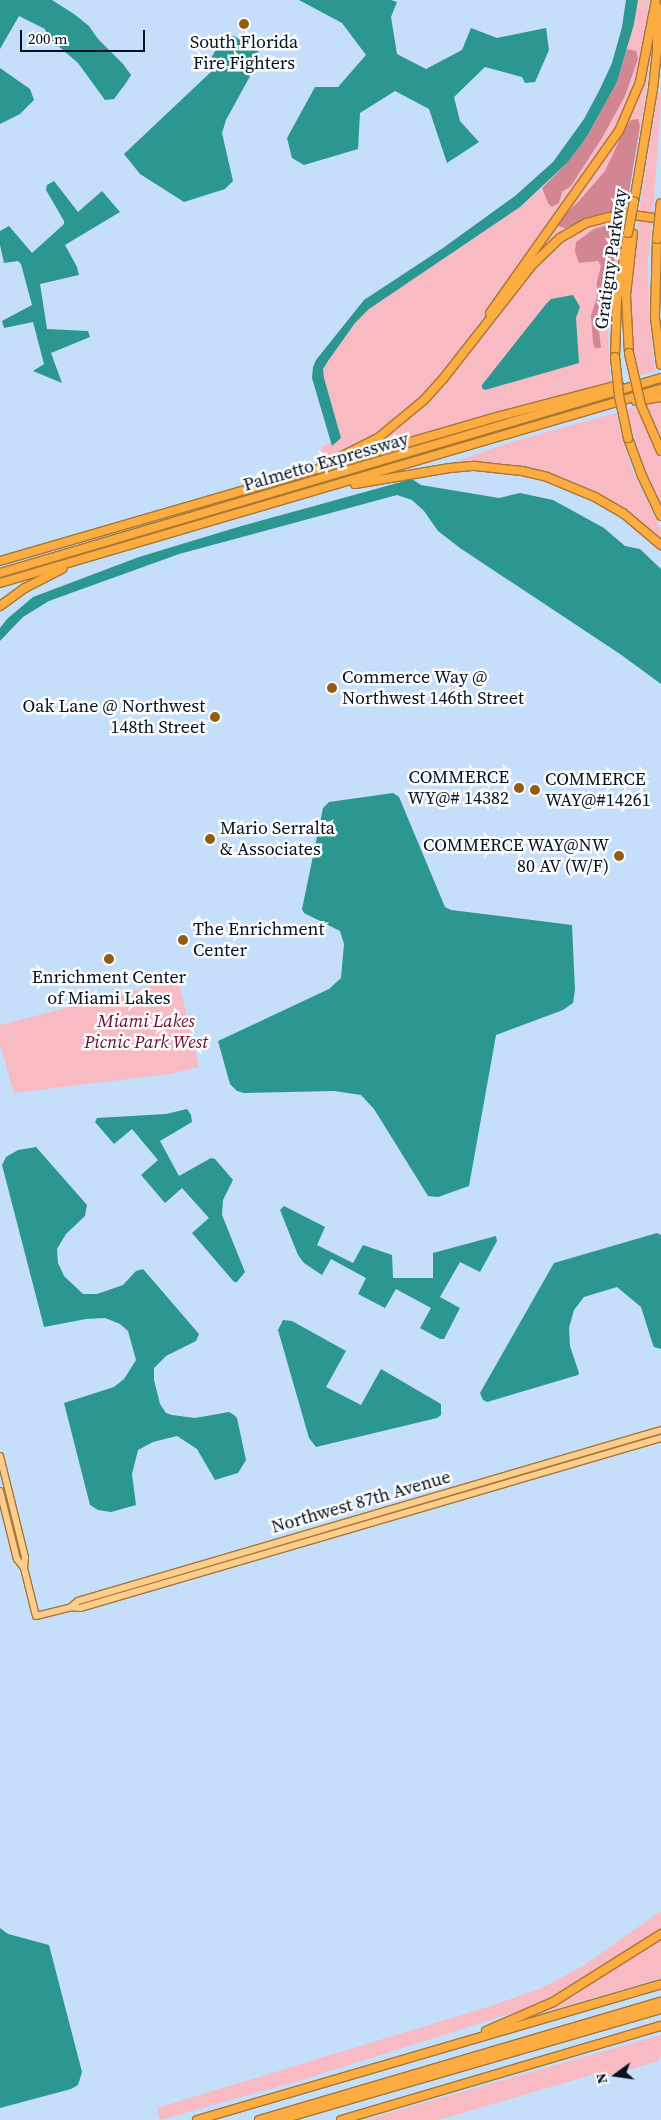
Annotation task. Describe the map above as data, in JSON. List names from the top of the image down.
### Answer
{
  "streets": {
    "highway": ["Gratigny Parkway", "Palmetto Expressway"],
    "main road": ["Northwest 87th Avenue"]
  },
  "parks": ["Miami Lakes Picnic Park West"],
  "places": [
    "South Florida Fire Fighters",
    "Commerce Way @ Northwest 146th Street",
    "Oak Lane @ Northwest 148th Street",
    "COMMERCE WY@# 14382",
    "COMMERCE WAY@#14261",
    "Mario Serralta & Associates",
    "COMMERCE WAY@NW 80 AV (W/F)",
    "The Enrichment Center",
    "Enrichment Center of Miami Lakes"
  ],
  "scale_bar": "200 m",
  "north": "left"
}
